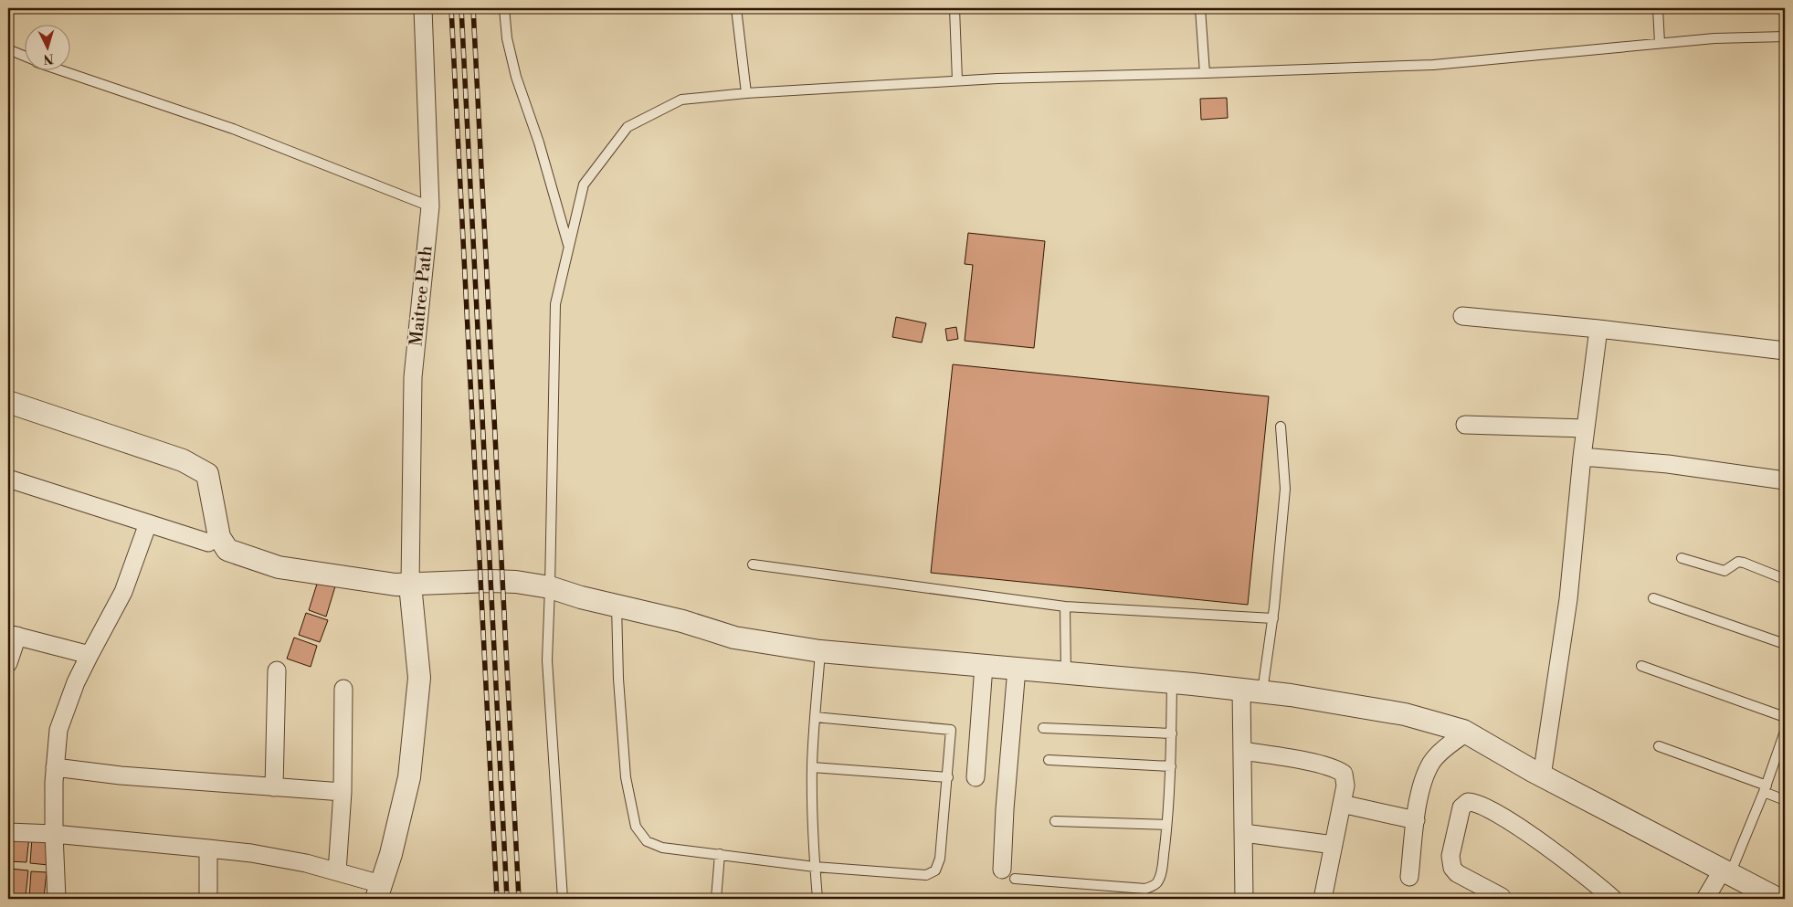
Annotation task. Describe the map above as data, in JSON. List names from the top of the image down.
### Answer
{
  "streets": {
    "street": ["Maitree Path"]
  },
  "north": "bottom"
}
